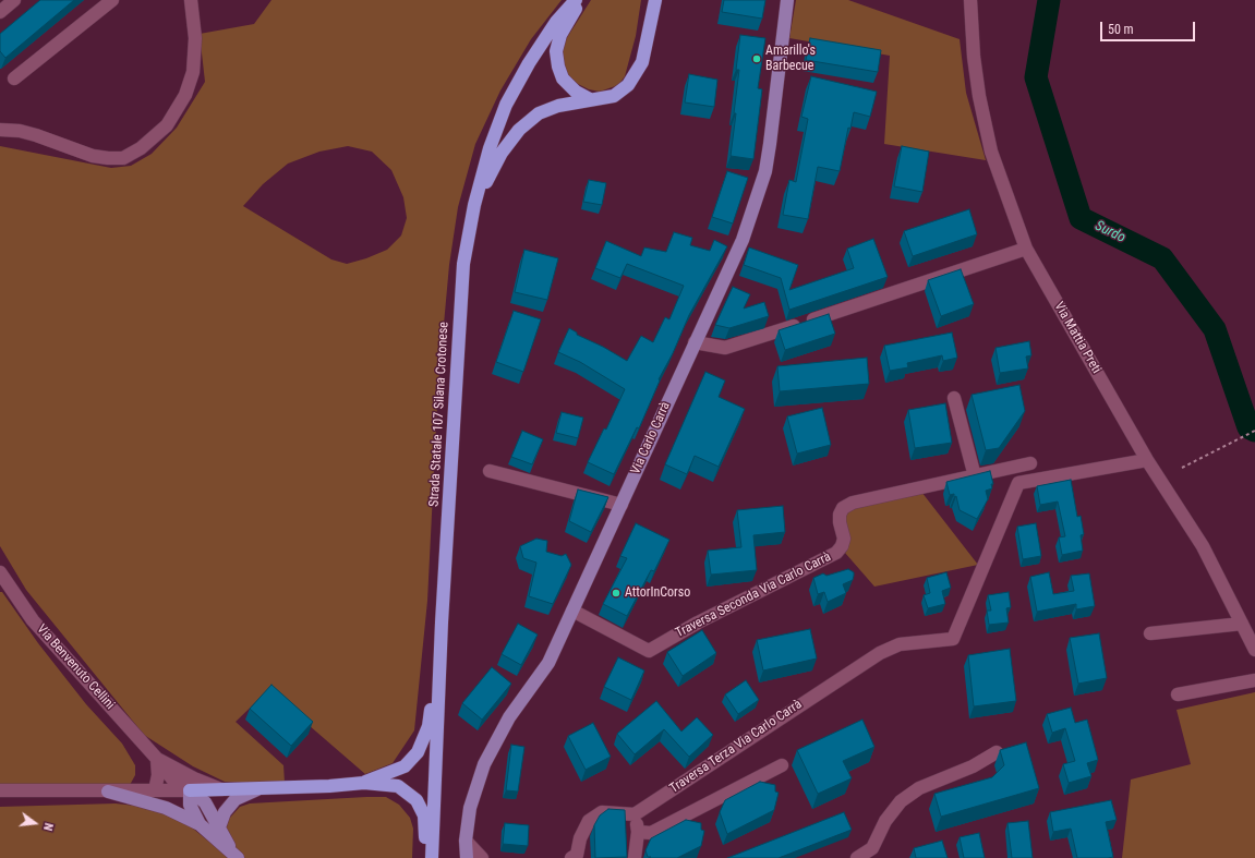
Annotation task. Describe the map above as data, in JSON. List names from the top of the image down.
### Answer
{
  "streets": {
    "highway": ["Strada Statale 107 Silana Crotonese"],
    "main road": ["Via Carlo Carrà"],
    "street": [
      "Via Mattia Preti",
      "Traversa Seconda Via Carlo Carrà",
      "Via Benvenuto Cellini",
      "Traversa Terza Via Carlo Carrà"
    ]
  },
  "crossings": [
    ["Via Mattia Preti", "Traversa Terza Via Carlo Carrà"],
    ["Via Carlo Carrà", "Traversa Seconda Via Carlo Carrà"]
  ],
  "water": ["Surdo"],
  "places": ["Amarillo's Barbecue", "AttorInCorso"],
  "scale_bar": "50 m",
  "north": "right"
}
